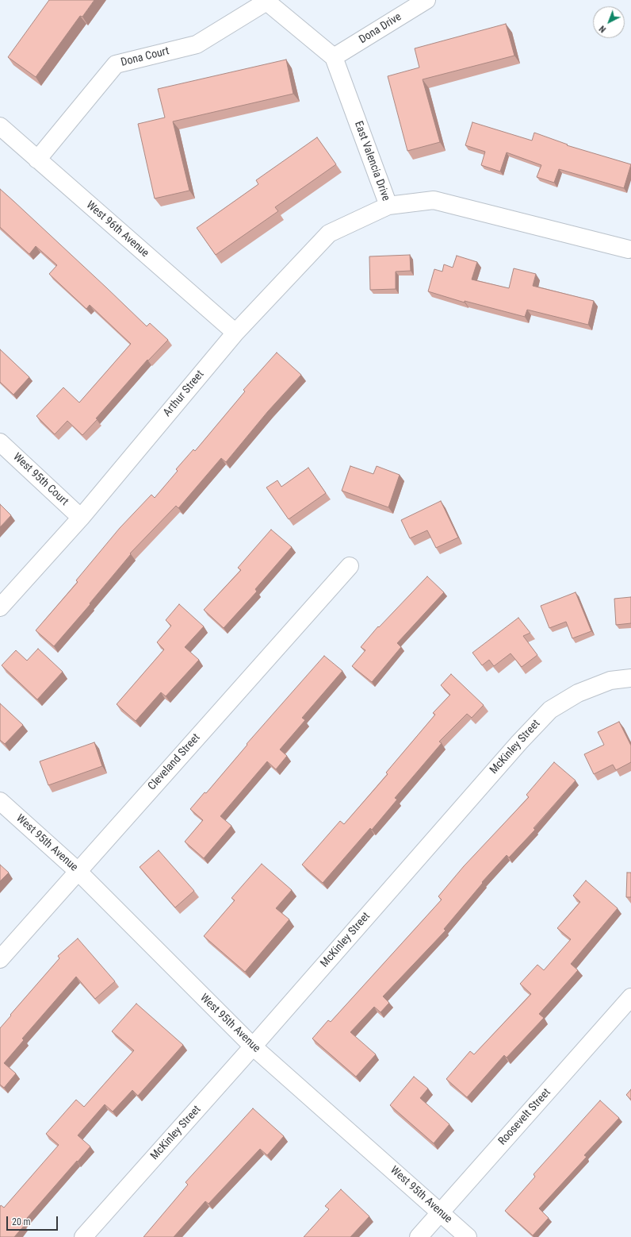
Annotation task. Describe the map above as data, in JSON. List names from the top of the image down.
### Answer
{
  "streets": {
    "street": [
      "Dona Drive",
      "Dona Court",
      "East Valencia Drive",
      "West 96th Avenue",
      "Arthur Street",
      "West 95th Court",
      "McKinley Street",
      "Cleveland Street",
      "West 95th Avenue",
      "Roosevelt Street"
    ]
  },
  "crossings": [
    ["Dona Drive", "East Valencia Drive"],
    ["Dona Court", "West 96th Avenue"],
    ["East Valencia Drive", "Arthur Street"],
    ["West 96th Avenue", "Arthur Street"],
    ["Arthur Street", "West 95th Court"],
    ["McKinley Street", "West 95th Avenue"],
    ["Cleveland Street", "West 95th Avenue"],
    ["West 95th Avenue", "Roosevelt Street"]
  ],
  "scale_bar": "20 m",
  "north": "bottom left"
}
